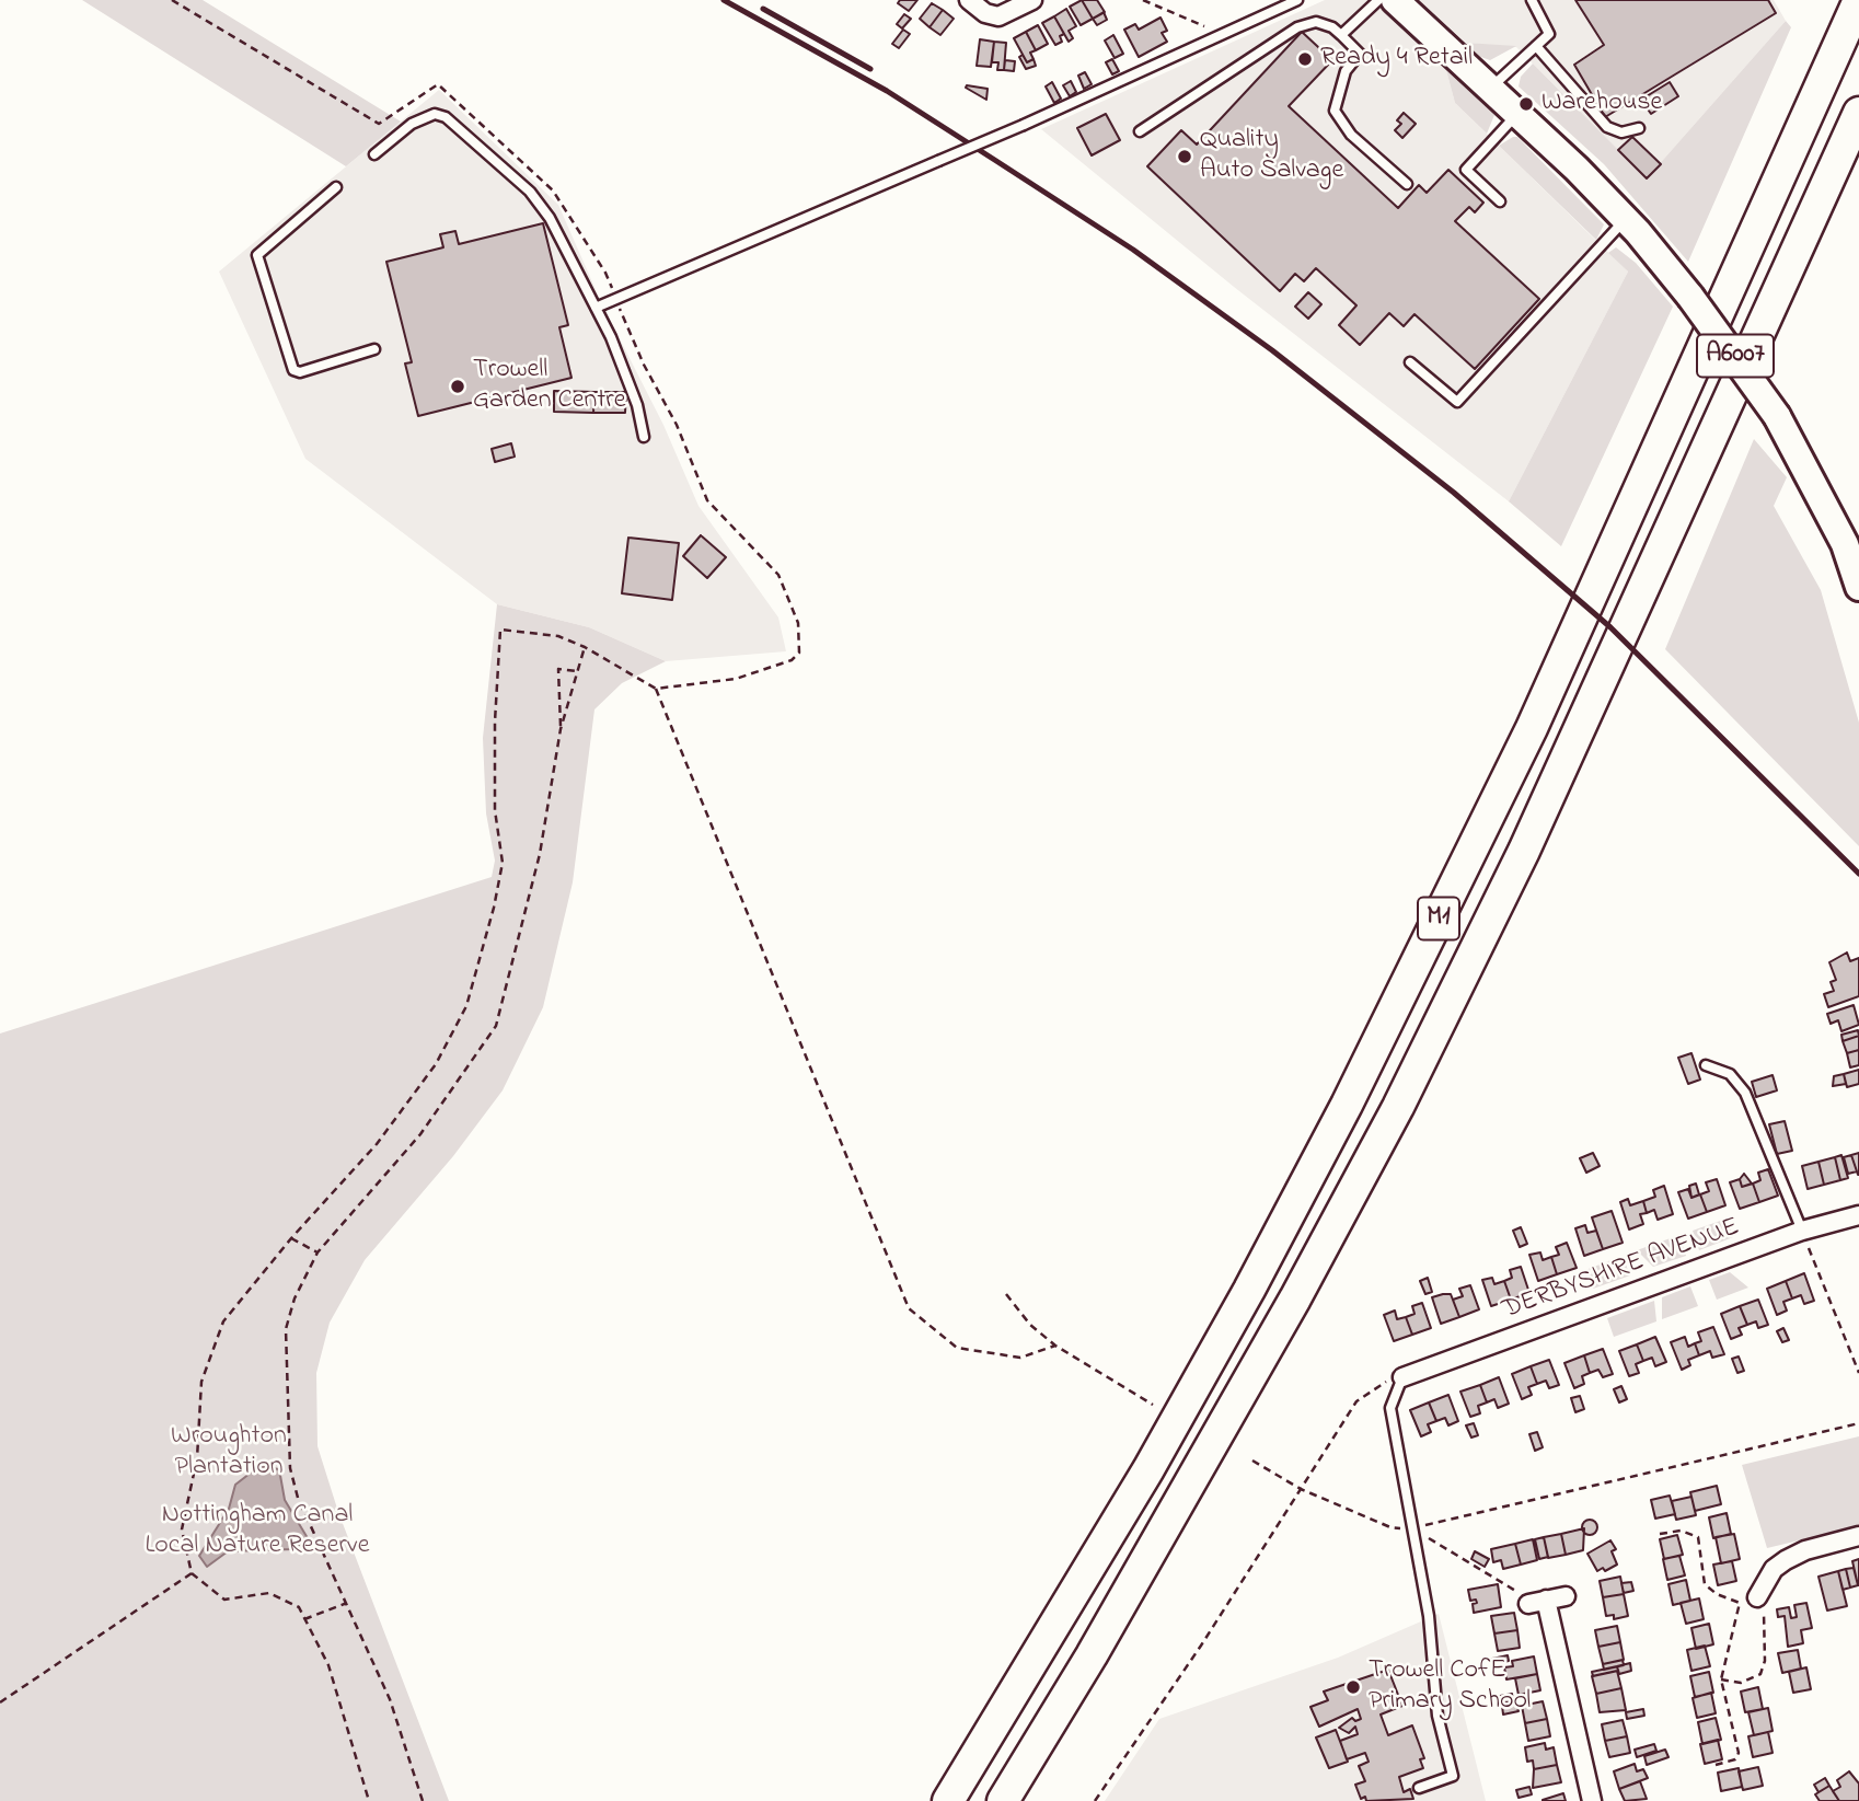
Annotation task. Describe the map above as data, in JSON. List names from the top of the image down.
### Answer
{
  "streets": {
    "highway": ["M1"],
    "main road": ["A6007"],
    "street": ["DERBYSHIRE AVENUE"]
  },
  "parks": ["Wroughton Plantation", "Nottingham Canal Local Nature Reserve"],
  "places": [
    "Ready 4 Retail",
    "Warehouse",
    "Quality Auto Salvage",
    "Trowell Garden Centre",
    "Trowell CofE Primary School"
  ]
}
